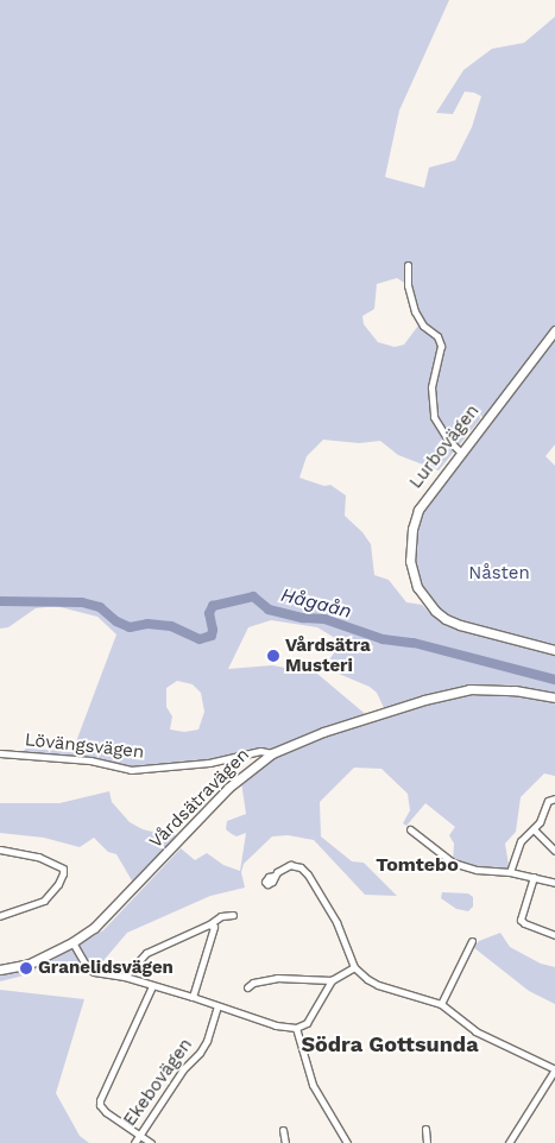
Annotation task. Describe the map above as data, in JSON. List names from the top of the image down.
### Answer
{
  "streets": {
    "street": [
      "Lurbovägen",
      "Lövängsvägen",
      "Vårdsätravägen",
      "Ekebovägen"
    ]
  },
  "crossings": [
    ["Lövängsvägen", "Vårdsätravägen"]
  ],
  "districts": ["Tomtebo", "Södra Gottsunda"],
  "water": ["Hågaån"],
  "parks": ["Nåsten"],
  "places": ["Vårdsätra Musteri", "Granelidsvägen"]
}
